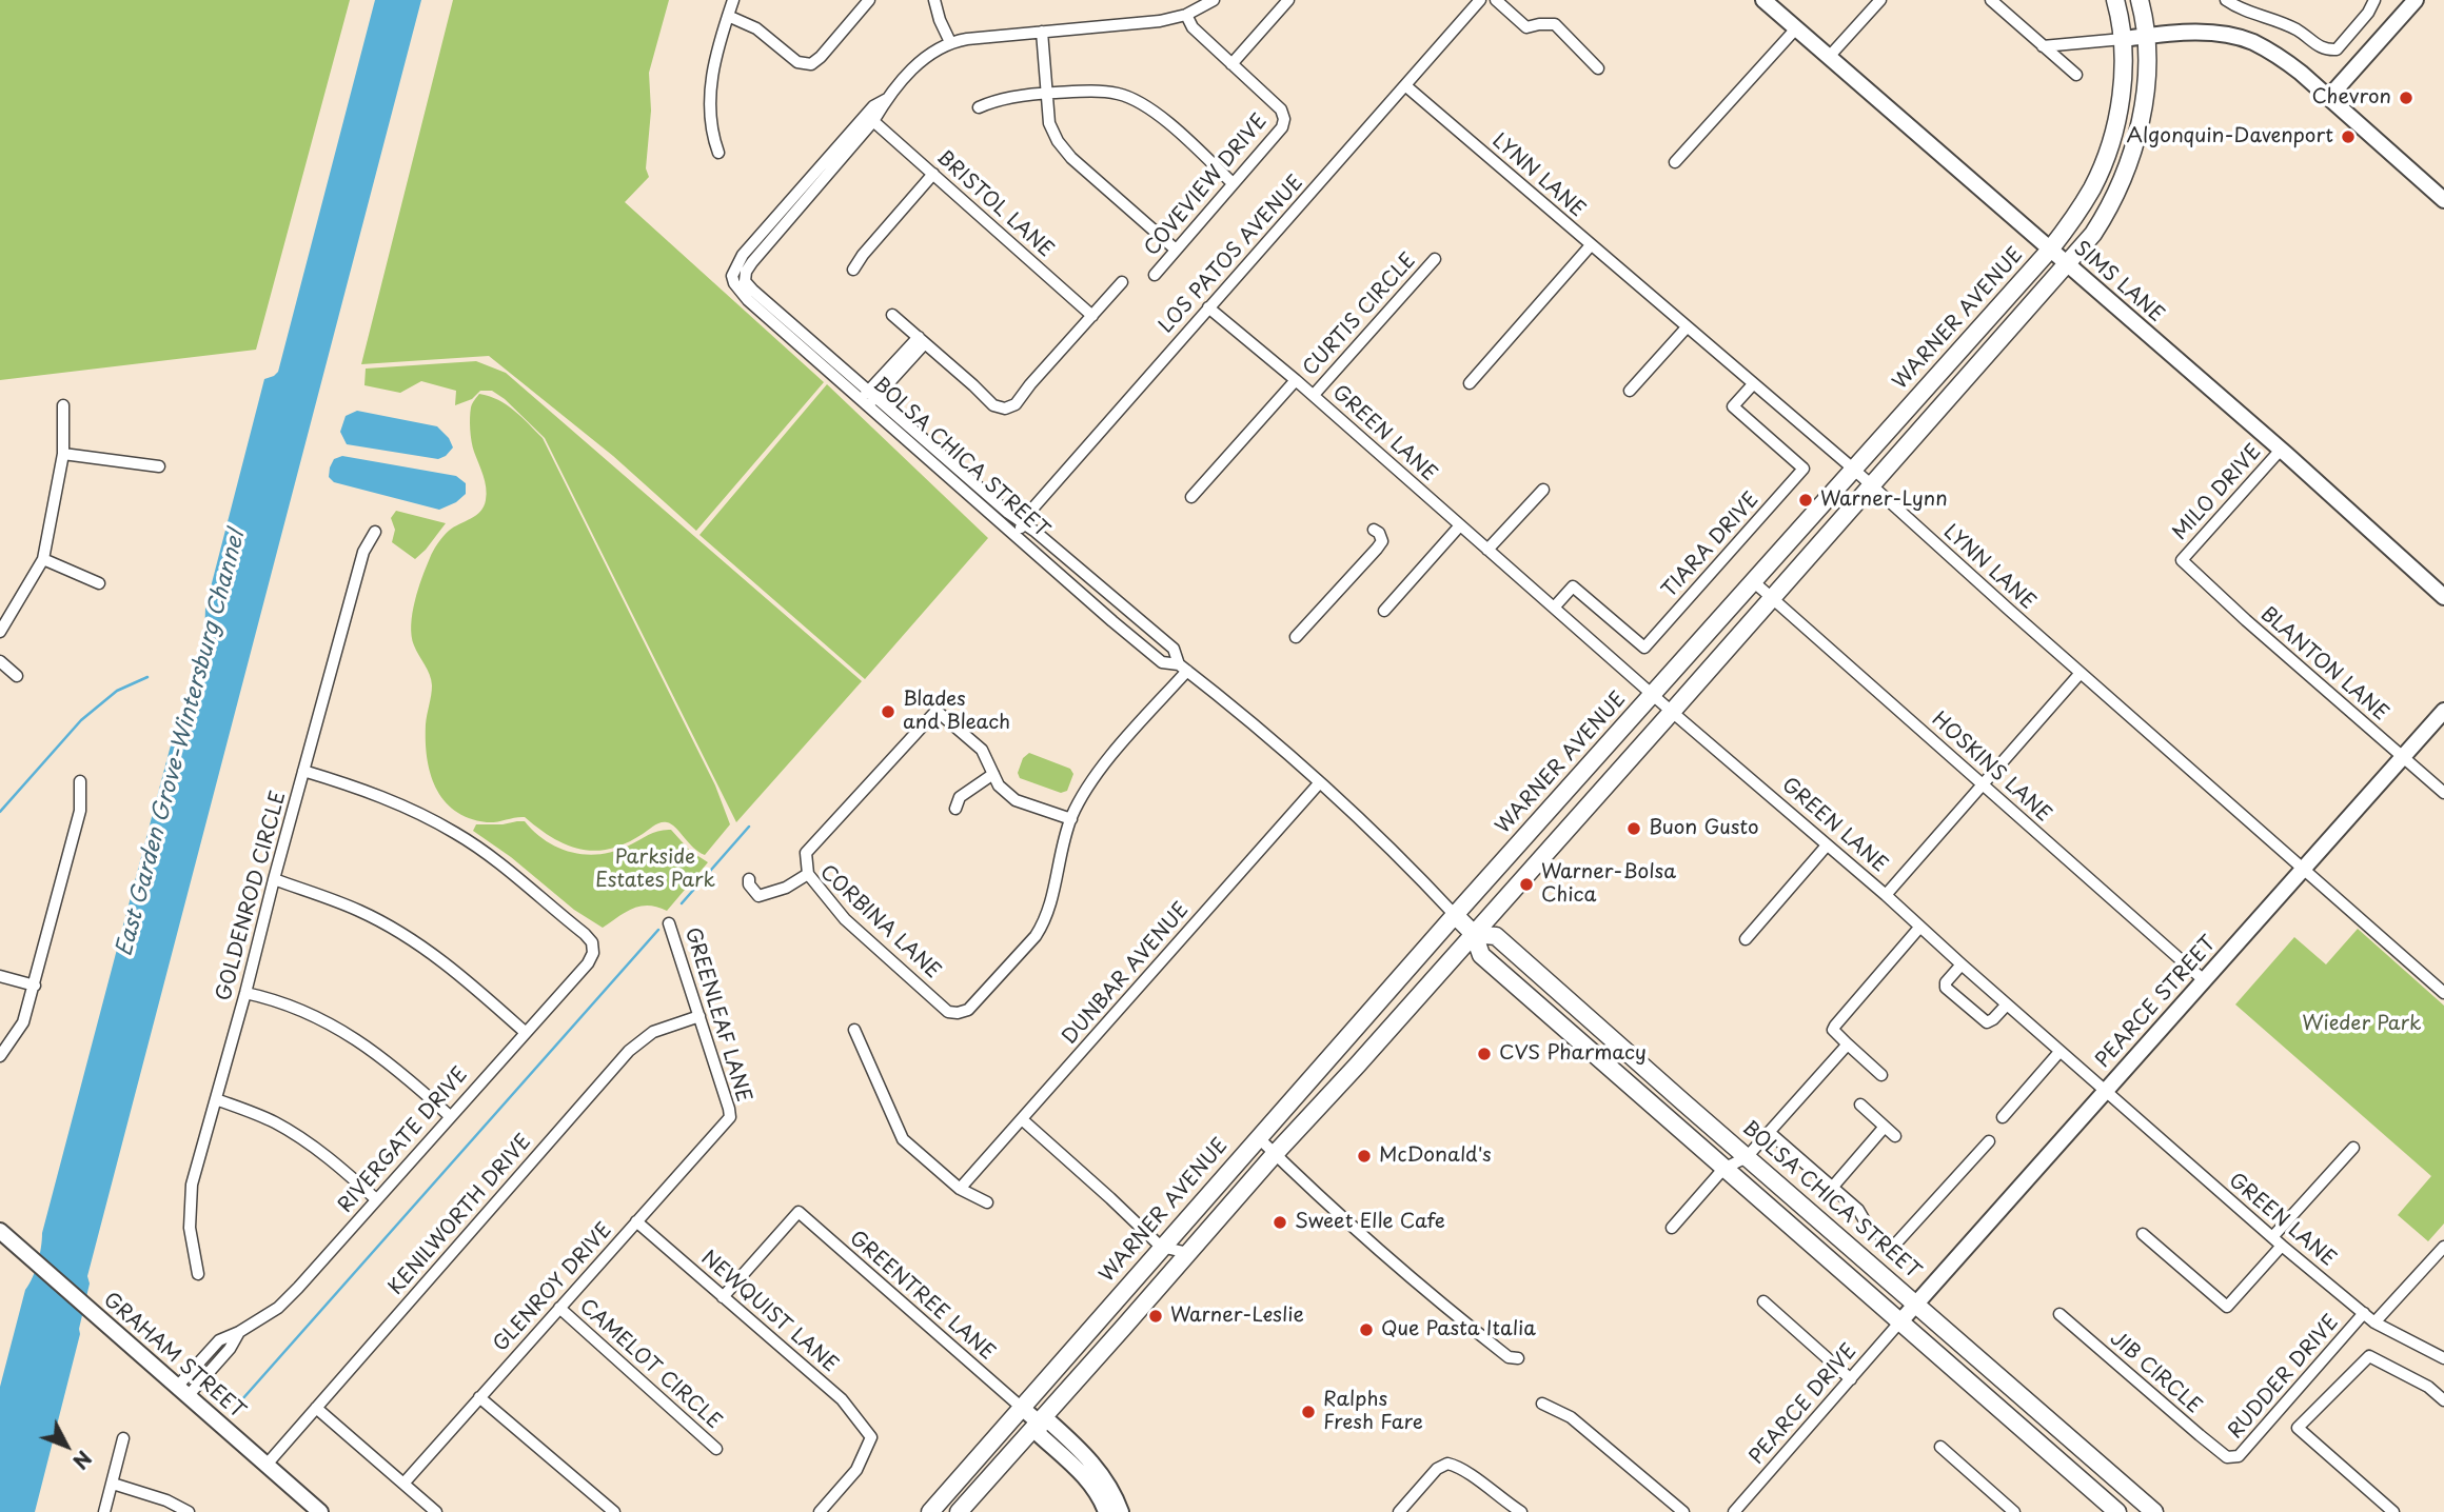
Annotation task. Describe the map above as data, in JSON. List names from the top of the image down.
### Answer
{
  "streets": {
    "main road": ["WARNER AVENUE", "BOLSA CHICA STREET"],
    "street": [
      "LYNN LANE",
      "COVEVIEW DRIVE",
      "BRISTOL LANE",
      "LOS PATOS AVENUE",
      "SIMS LANE",
      "CURTIS CIRCLE",
      "GREEN LANE",
      "MILO DRIVE",
      "TIARA DRIVE",
      "BLANTON LANE",
      "HOSKINS LANE",
      "GOLDENROD CIRCLE",
      "CORBINA LANE",
      "DUNBAR AVENUE",
      "PEARCE STREET",
      "GREENLEAF LANE",
      "RIVERGATE DRIVE",
      "KENILWORTH DRIVE",
      "GLENROY DRIVE",
      "GREENTREE LANE",
      "NEWQUIST LANE",
      "GRAHAM STREET",
      "CAMELOT CIRCLE",
      "JIB CIRCLE",
      "RUDDER DRIVE",
      "PEARCE DRIVE"
    ]
  },
  "crossings": [
    ["LYNN LANE", "LOS PATOS AVENUE"],
    ["LYNN LANE", "WARNER AVENUE"],
    ["LYNN LANE", "TIARA DRIVE"],
    ["LYNN LANE", "PEARCE STREET"],
    ["BRISTOL LANE", "BOLSA CHICA STREET"],
    ["LOS PATOS AVENUE", "GREEN LANE"],
    ["LOS PATOS AVENUE", "BOLSA CHICA STREET"],
    ["SIMS LANE", "WARNER AVENUE"],
    ["SIMS LANE", "MILO DRIVE"],
    ["CURTIS CIRCLE", "GREEN LANE"],
    ["WARNER AVENUE", "GREEN LANE"],
    ["WARNER AVENUE", "BOLSA CHICA STREET"],
    ["WARNER AVENUE", "HOSKINS LANE"],
    ["WARNER AVENUE", "GREENTREE LANE"],
    ["GREEN LANE", "TIARA DRIVE"],
    ["GREEN LANE", "PEARCE STREET"],
    ["GREEN LANE", "RUDDER DRIVE"],
    ["BOLSA CHICA STREET", "DUNBAR AVENUE"],
    ["BOLSA CHICA STREET", "PEARCE STREET"],
    ["BOLSA CHICA STREET", "PEARCE DRIVE"],
    ["MILO DRIVE", "BLANTON LANE"],
    ["BLANTON LANE", "PEARCE STREET"],
    ["HOSKINS LANE", "PEARCE STREET"],
    ["GOLDENROD CIRCLE", "RIVERGATE DRIVE"],
    ["PEARCE STREET", "PEARCE DRIVE"],
    ["GREENLEAF LANE", "KENILWORTH DRIVE"],
    ["GREENLEAF LANE", "GLENROY DRIVE"],
    ["RIVERGATE DRIVE", "GRAHAM STREET"],
    ["KENILWORTH DRIVE", "GRAHAM STREET"],
    ["GLENROY DRIVE", "NEWQUIST LANE"],
    ["GLENROY DRIVE", "CAMELOT CIRCLE"],
    ["GREENTREE LANE", "NEWQUIST LANE"],
    ["JIB CIRCLE", "RUDDER DRIVE"]
  ],
  "water": ["East Garden Grove-Wintersburg Channel"],
  "parks": ["Parkside Estates Park", "Wieder Park"],
  "places": [
    "Chevron",
    "Algonquin-Davenport",
    "Warner-Lynn",
    "Blades and Bleach",
    "Buon Gusto",
    "Warner-Bolsa Chica",
    "CVS Pharmacy",
    "McDonald's",
    "Sweet Elle Cafe",
    "Warner-Leslie",
    "Que Pasta Italia",
    "Ralphs Fresh Fare"
  ],
  "north": "bottom right"
}
